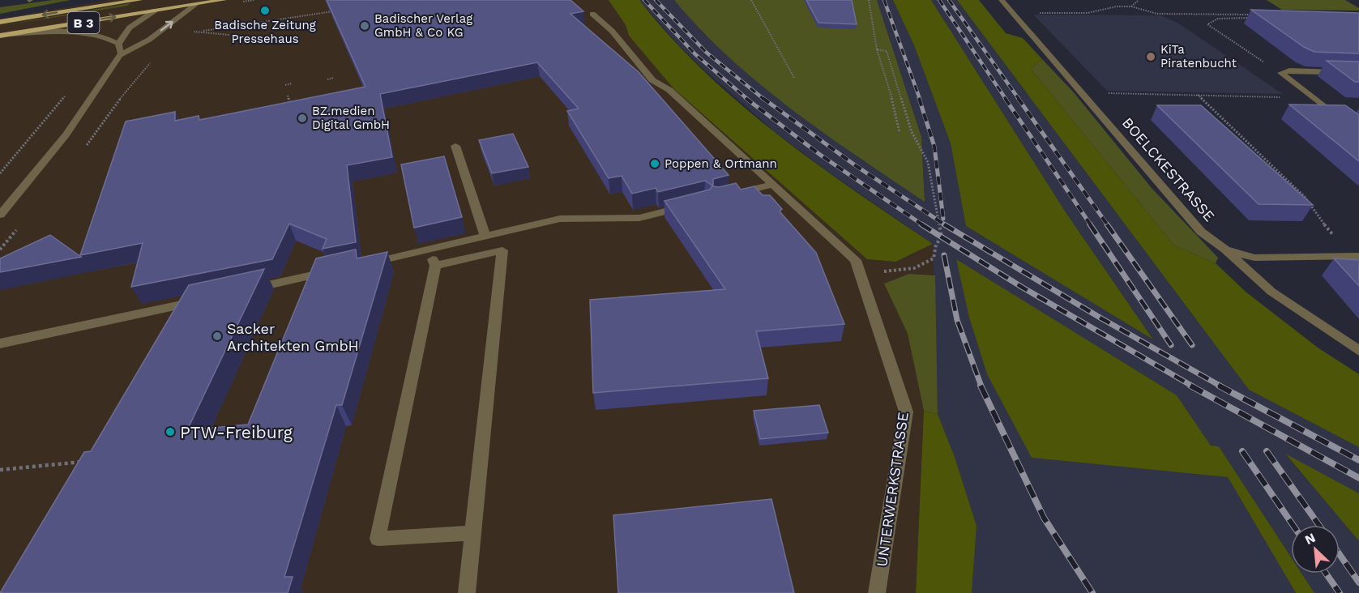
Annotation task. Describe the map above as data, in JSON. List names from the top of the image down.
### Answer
{
  "streets": {
    "main road": ["B 3"],
    "street": ["BOELCKESTRASSE", "UNTERWERKSTRASSE"]
  },
  "places": [
    "Badische Zeitung Pressehaus",
    "Badischer Verlag GmbH & Co KG",
    "KiTa Piratenbucht",
    "BZ.medien Digital GmbH",
    "Poppen & Ortmann",
    "Sacker Architekten GmbH",
    "PTW-Freiburg"
  ],
  "north": "top left"
}
